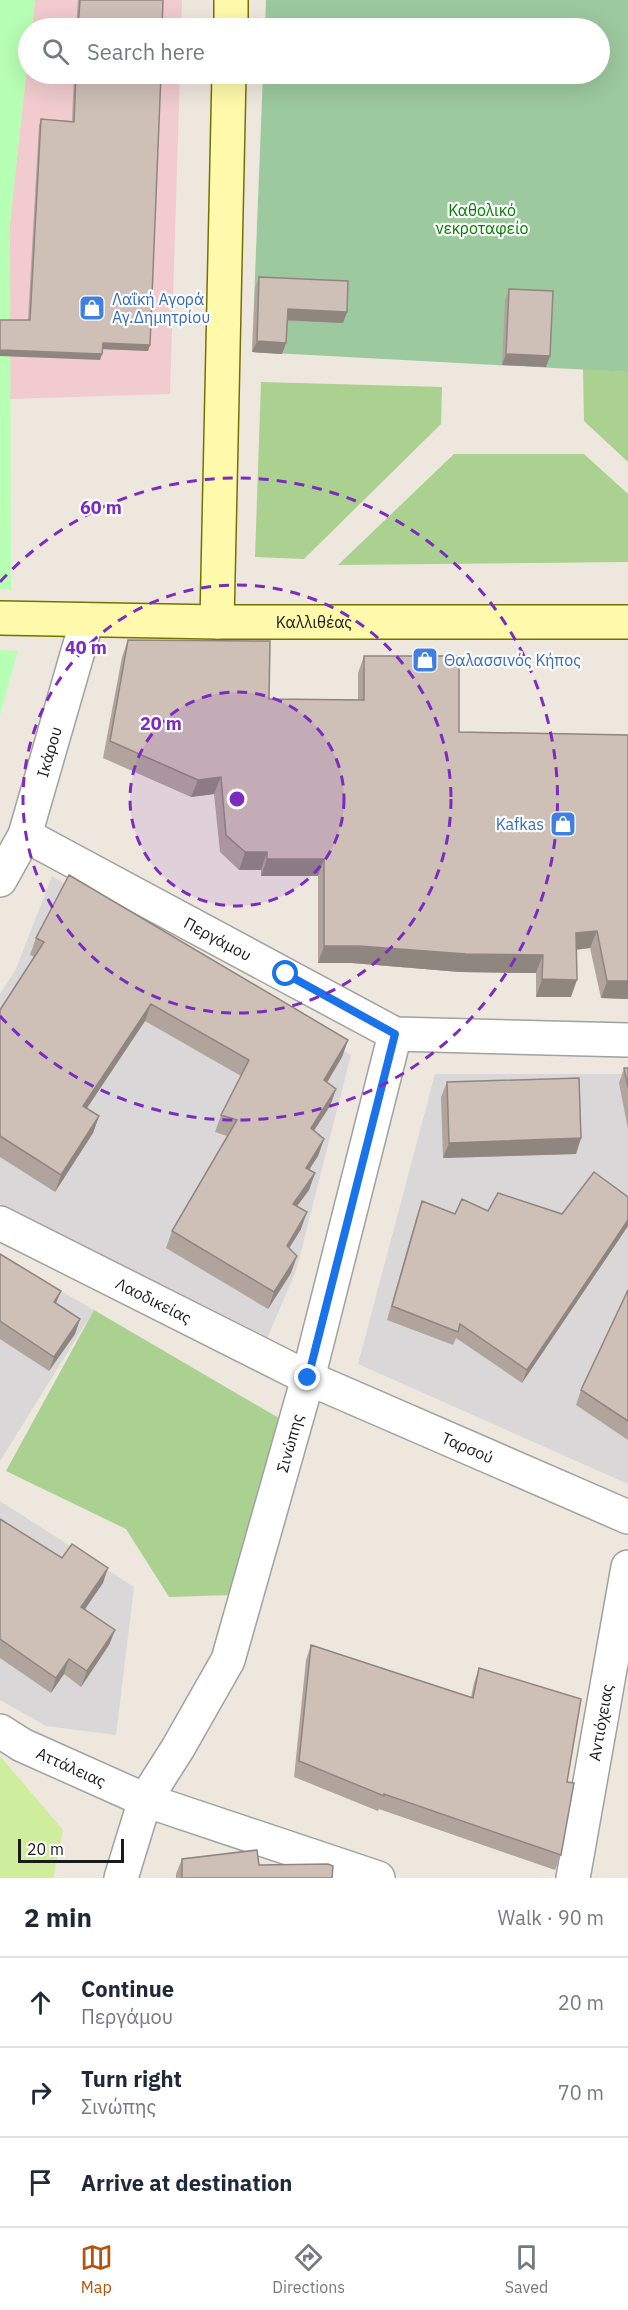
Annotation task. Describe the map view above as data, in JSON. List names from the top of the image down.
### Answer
{
  "streets": {
    "main road": ["Καλλιθέας"],
    "street": [
      "Ικάρου",
      "Περγάμου",
      "Λαοδικείας",
      "Σινώπης",
      "Ταρσού",
      "Αντιόχειας",
      "Αττάλειας"
    ]
  },
  "crossings": [
    ["Καλλιθέας", "Ικάρου"],
    ["Ικάρου", "Περγάμου"],
    ["Περγάμου", "Σινώπης"],
    ["Λαοδικείας", "Σινώπης"],
    ["Λαοδικείας", "Ταρσού"],
    ["Σινώπης", "Ταρσού"],
    ["Σινώπης", "Αττάλειας"]
  ],
  "parks": ["Καθολικό νεκροταφείο"],
  "places": {
    "shop": ["Λαΐκή Αγορά Αγ.Δημητρίου", "Θαλασσινός Κήπος", "Kafkas"]
  },
  "scale_bar": "20 m",
  "page": {
    "search": "Search here",
    "scale": "20 m",
    "heading": ["2 min", "Walk · 90 m"],
    "list": [
      ["Continue", "Περγάμου", "20 m"],
      ["Turn right", "Σινώπης", "70 m"],
      "Arrive at destination"
    ],
    "nav": ["Map", "Directions", "Saved"]
  },
  "rings": ["60 m", "40 m", "20 m"]
}
